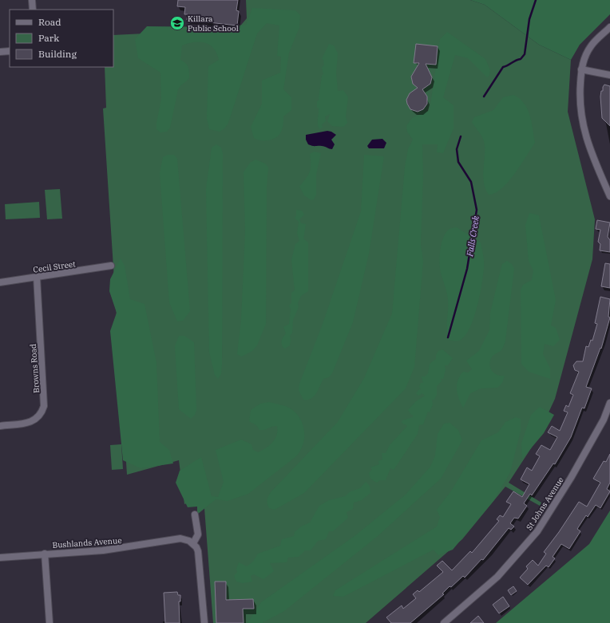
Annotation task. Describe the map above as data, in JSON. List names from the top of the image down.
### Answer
{
  "streets": {
    "street": [
      "Cecil Street",
      "Browns Road",
      "St Johns Avenue",
      "Bushlands Avenue"
    ]
  },
  "crossings": [
    ["Cecil Street", "Browns Road"]
  ],
  "water": ["Falls Creek"],
  "places": {
    "school or university": ["Killara Public School"]
  },
  "legend": ["Road", "Park", "Building"]
}
